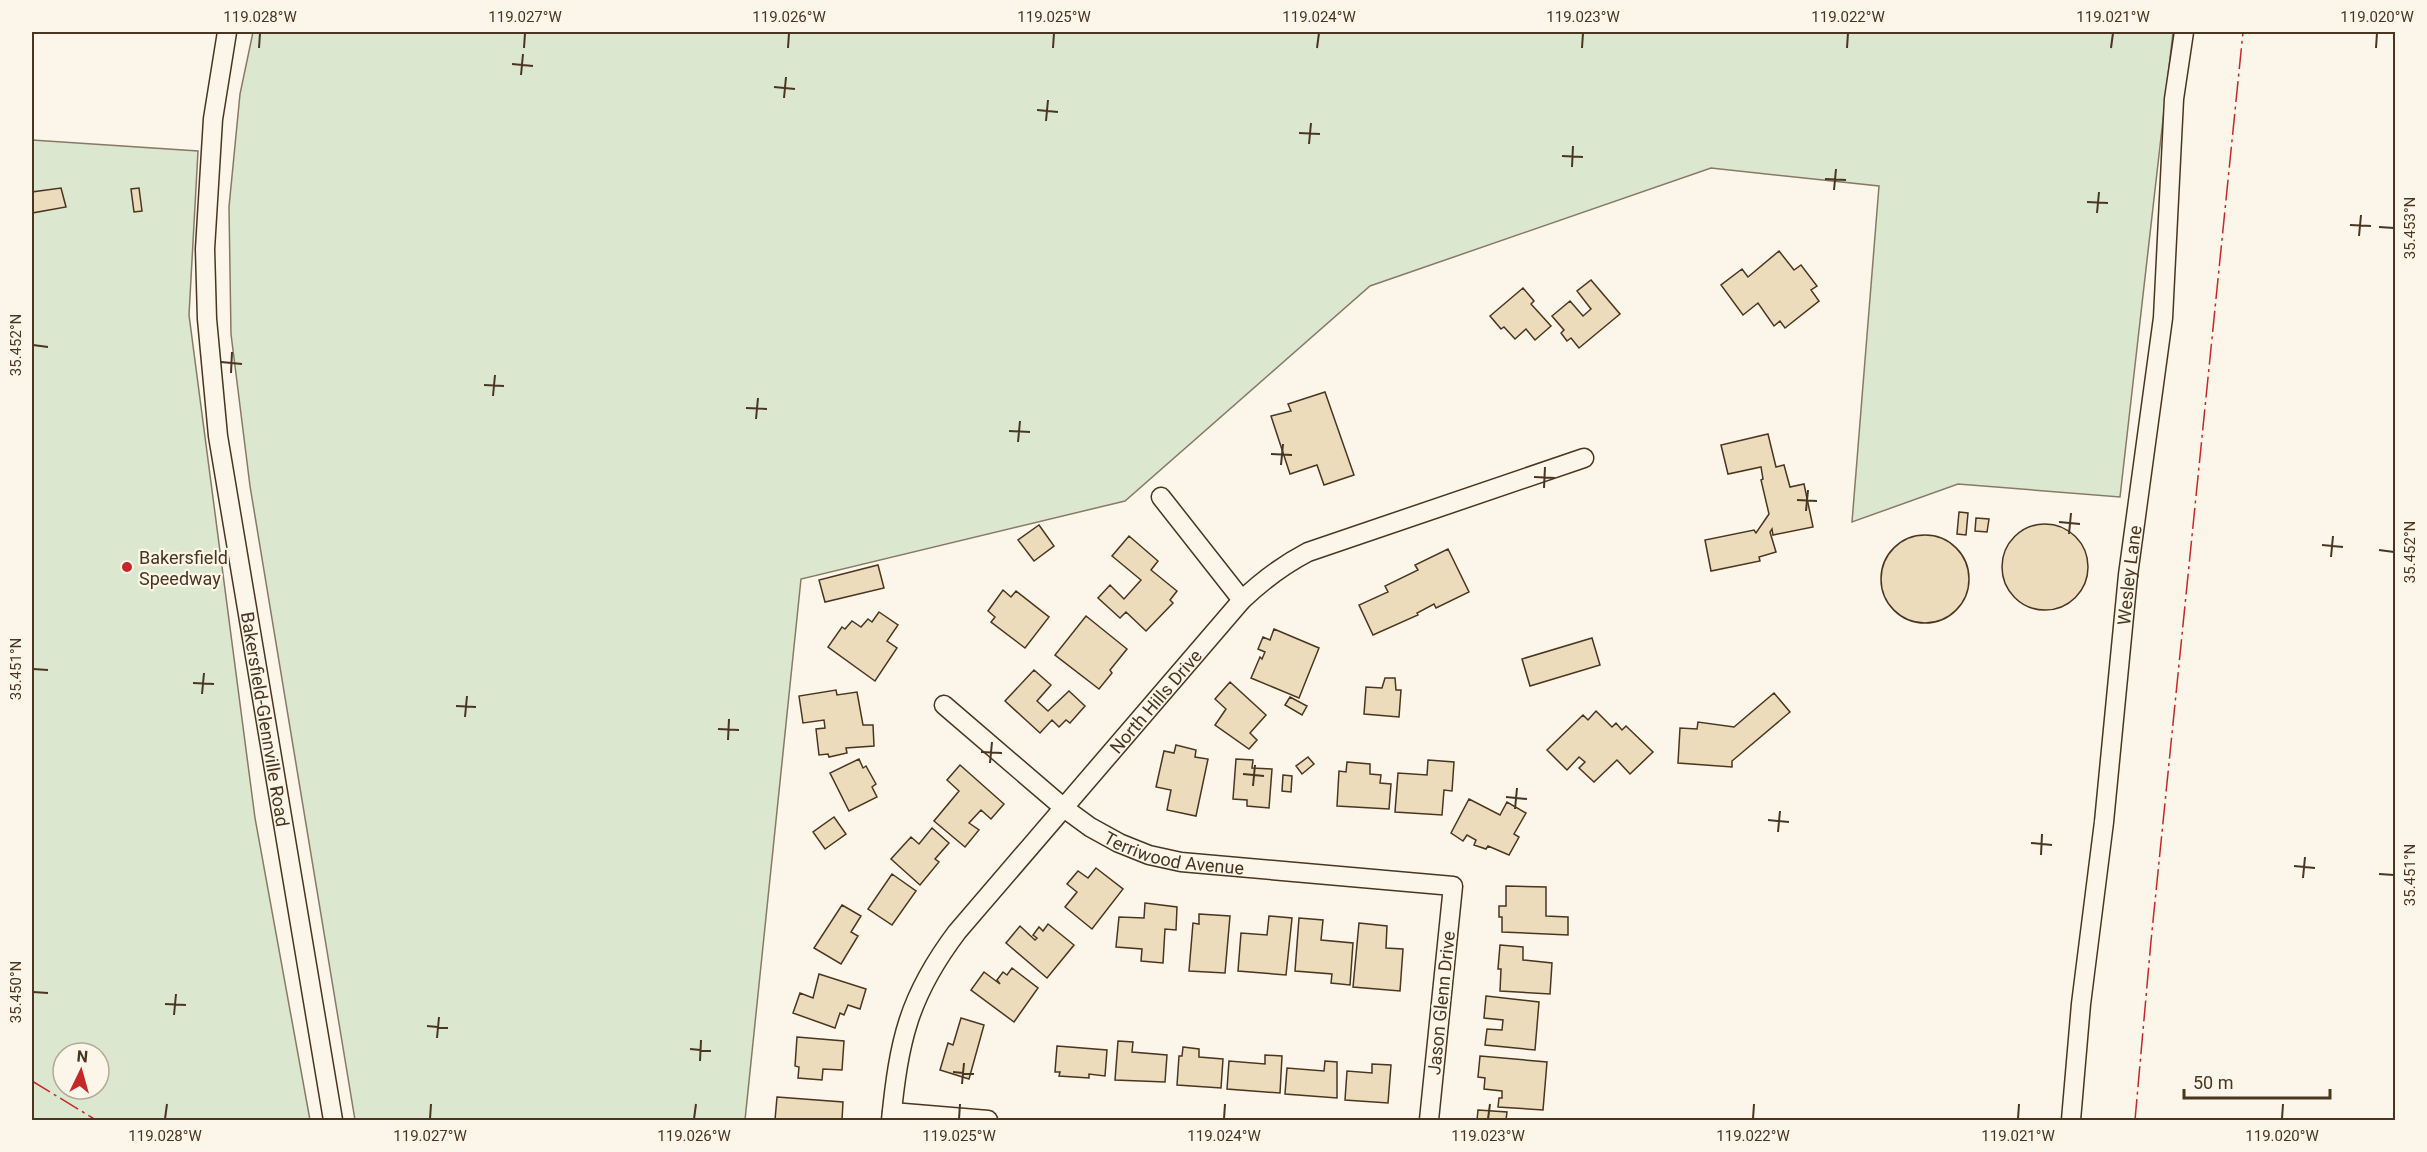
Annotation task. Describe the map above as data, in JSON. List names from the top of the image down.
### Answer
{
  "streets": {
    "street": [
      "Wesley Lane",
      "North Hills Drive",
      "Bakersfield-Glennville Road",
      "Terriwood Avenue",
      "Jason Glenn Drive"
    ]
  },
  "crossings": [
    ["North Hills Drive", "Terriwood Avenue"],
    ["Terriwood Avenue", "Jason Glenn Drive"]
  ],
  "places": ["Bakersfield Speedway"],
  "scale_bar": "50 m",
  "north": "top",
  "coordinates": [
    "119.028°W",
    "119.027°W",
    "119.026°W",
    "119.025°W",
    "119.024°W",
    "119.023°W",
    "119.022°W",
    "119.021°W",
    "119.020°W",
    "35.453°N",
    "35.452°N",
    "35.451°N",
    "35.450°N"
  ]
}
